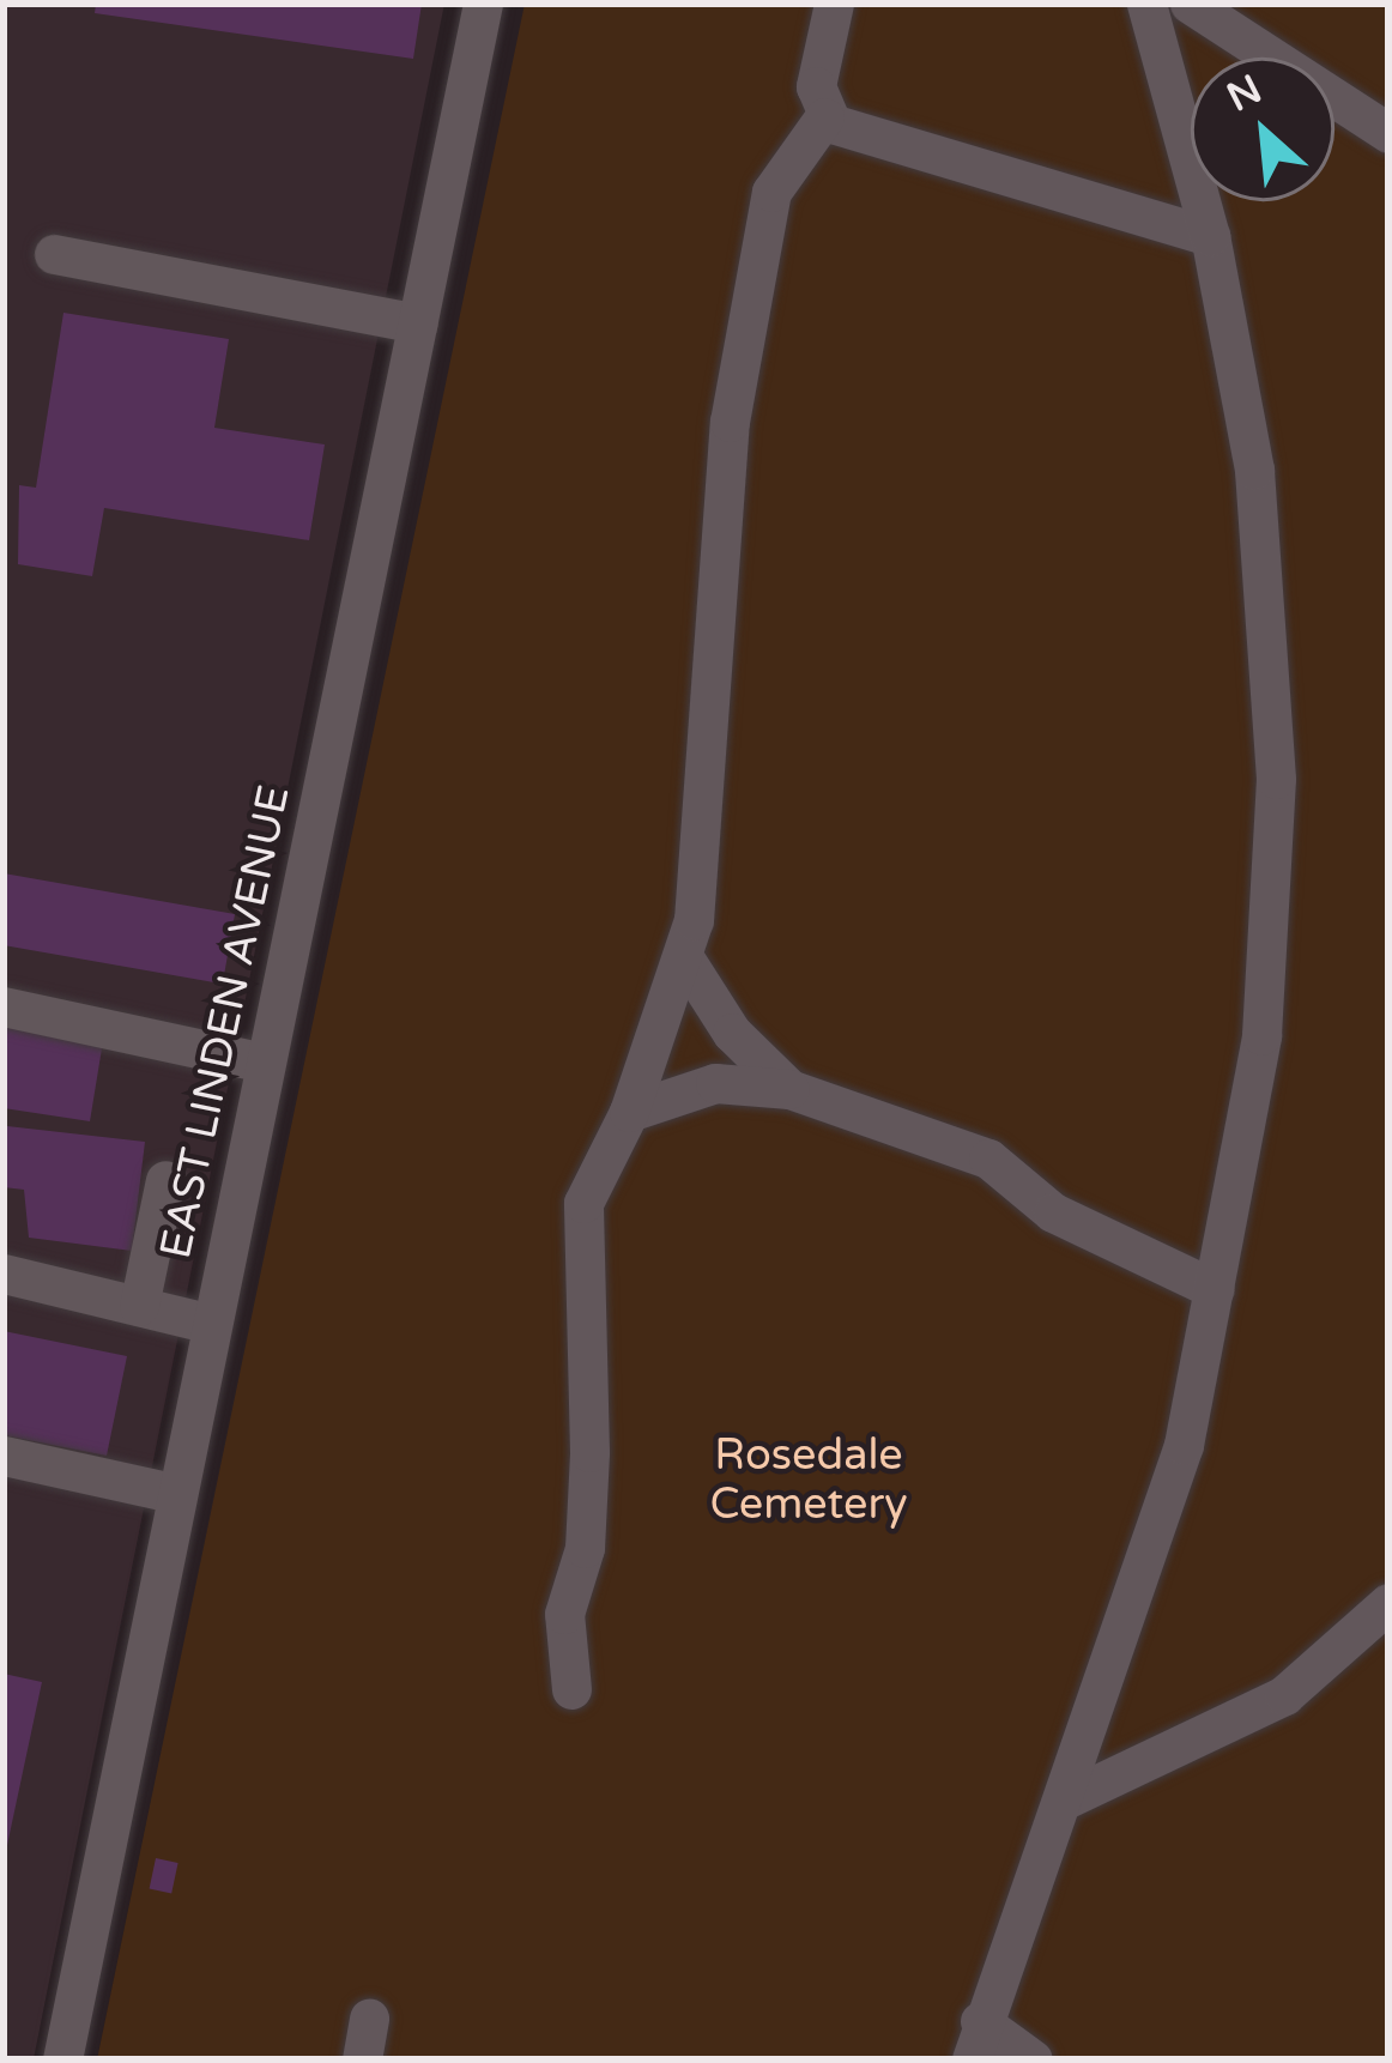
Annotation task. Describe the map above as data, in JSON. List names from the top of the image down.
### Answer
{
  "streets": {
    "street": ["EAST LINDEN AVENUE"]
  },
  "parks": ["Rosedale Cemetery"],
  "north": "top left"
}
